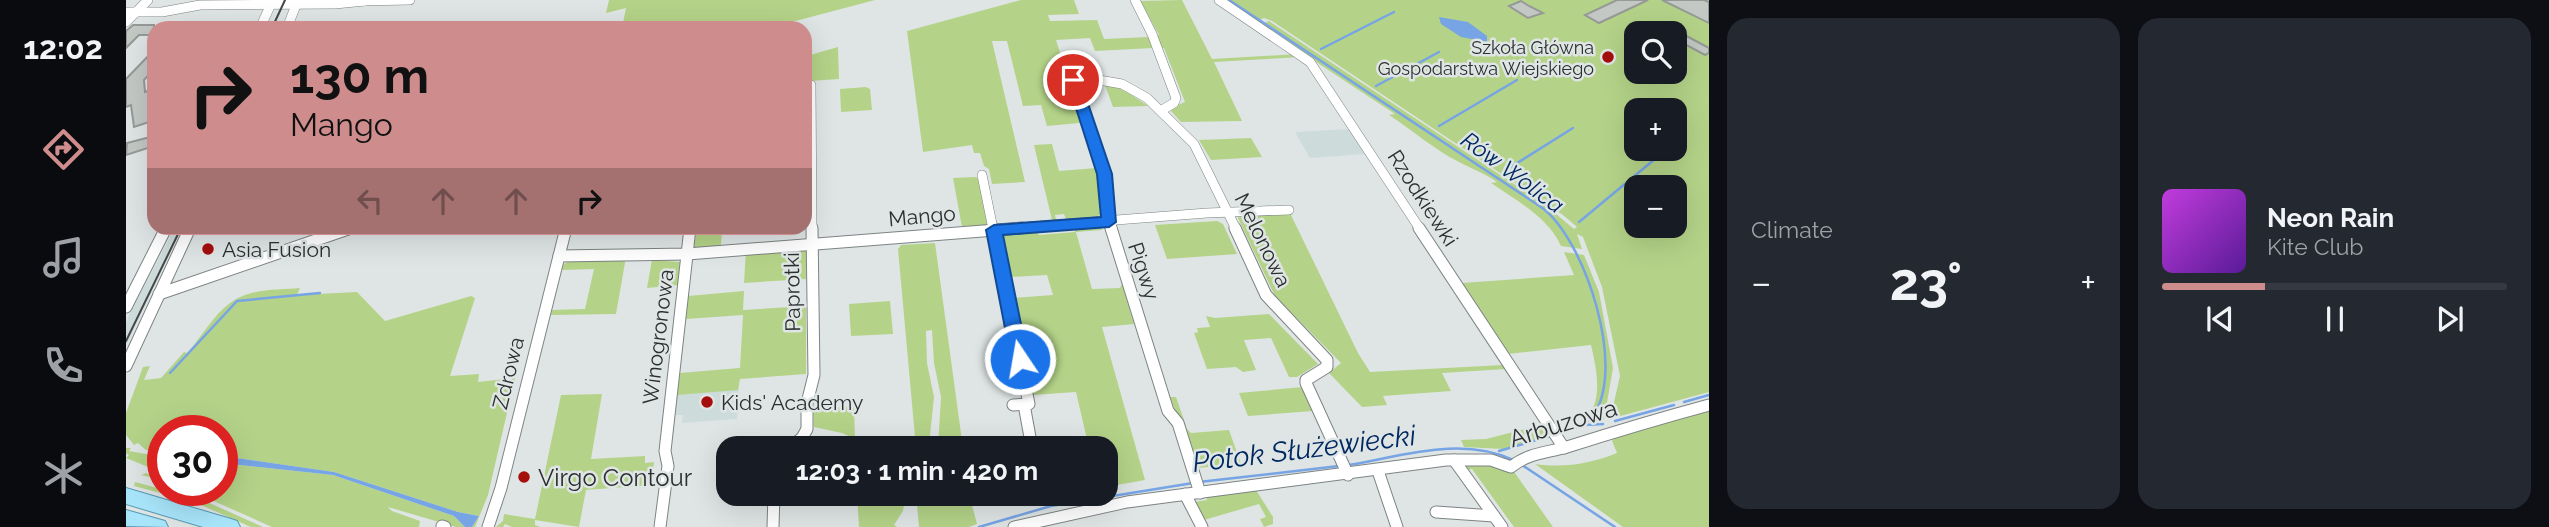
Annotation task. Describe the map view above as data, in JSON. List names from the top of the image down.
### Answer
{
  "streets": {
    "street": [
      "Rzodkiewki",
      "Mango",
      "Melonowa",
      "Pigwy",
      "Paprotki",
      "Winogronowa",
      "Zdrowa",
      "Arbuzowa"
    ]
  },
  "crossings": [
    ["Rzodkiewki", "Arbuzowa"],
    ["Mango", "Melonowa"],
    ["Mango", "Pigwy"],
    ["Mango", "Paprotki"],
    ["Mango", "Winogronowa"],
    ["Mango", "Zdrowa"],
    ["Melonowa", "Arbuzowa"],
    ["Pigwy", "Arbuzowa"]
  ],
  "water": ["Rów Wolica", "Potok Służewiecki"],
  "places": [
    "Szkoła Główna Gospodarstwa Wiejskiego",
    "Asia Fusion",
    "Kids' Academy",
    "Virgo Contour"
  ],
  "page": {
    "tabs": "12:02",
    "tile": "Climate",
    "map_buttons": ["+", "−"],
    "turn": ["130 m", "Mango"],
    "song": ["Neon Rain", "Kite Club"],
    "heat": ["−", "23°", "+"],
    "limit": "30",
    "trip": "12:03 · 1 min · 420 m"
  }
}
